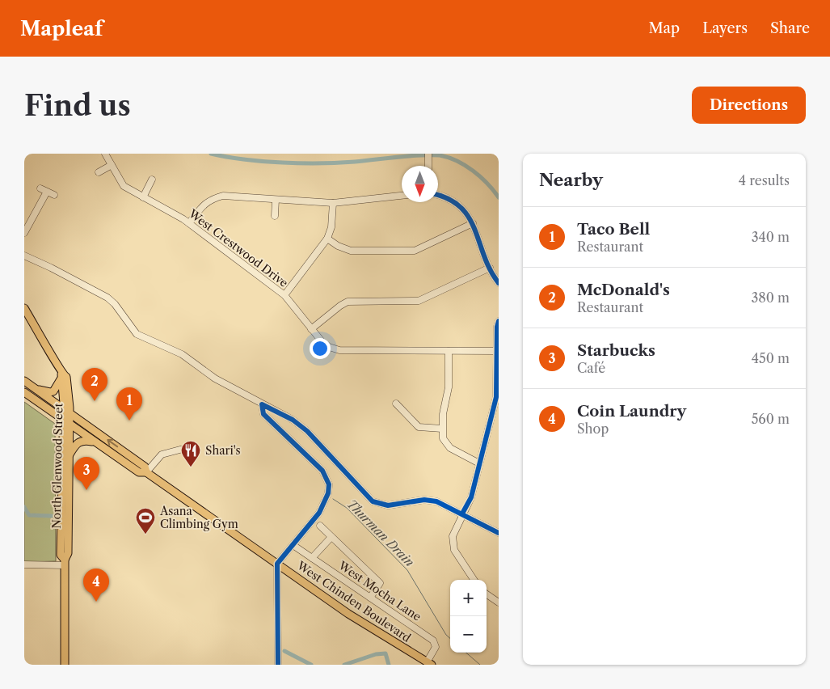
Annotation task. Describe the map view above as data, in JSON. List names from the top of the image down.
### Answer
{
  "streets": {
    "main road": ["North Glenwood Street", "West Chinden Boulevard"],
    "street": ["West Crestwood Drive", "West Mocha Lane"]
  },
  "crossings": [
    ["North Glenwood Street", "West Chinden Boulevard"],
    ["West Mocha Lane", "West Chinden Boulevard"]
  ],
  "water": ["Thurman Drain"],
  "places": {
    "restaurant": ["Shari's"],
    "sports": ["Asana Climbing Gym"]
  },
  "north": "bottom",
  "page": {
    "header": "Mapleaf",
    "nav": ["Map", "Layers", "Share"],
    "buttons": "Directions",
    "title": "Find us",
    "heading": ["Nearby", "4 results"],
    "list": [
      {
        "mark": "1",
        "name": "Taco Bell",
        "note": "Restaurant",
        "value": "340 m"
      },
      {
        "mark": "2",
        "name": "McDonald's",
        "note": "Restaurant",
        "value": "380 m"
      },
      {
        "mark": "3",
        "name": "Starbucks",
        "note": "Café",
        "value": "450 m"
      },
      {
        "mark": "4",
        "name": "Coin Laundry",
        "note": "Shop",
        "value": "560 m"
      }
    ],
    "pins": [
      "2",
      "1",
      "3",
      "4"
    ],
    "map_buttons": ["+", "−"]
  }
}
